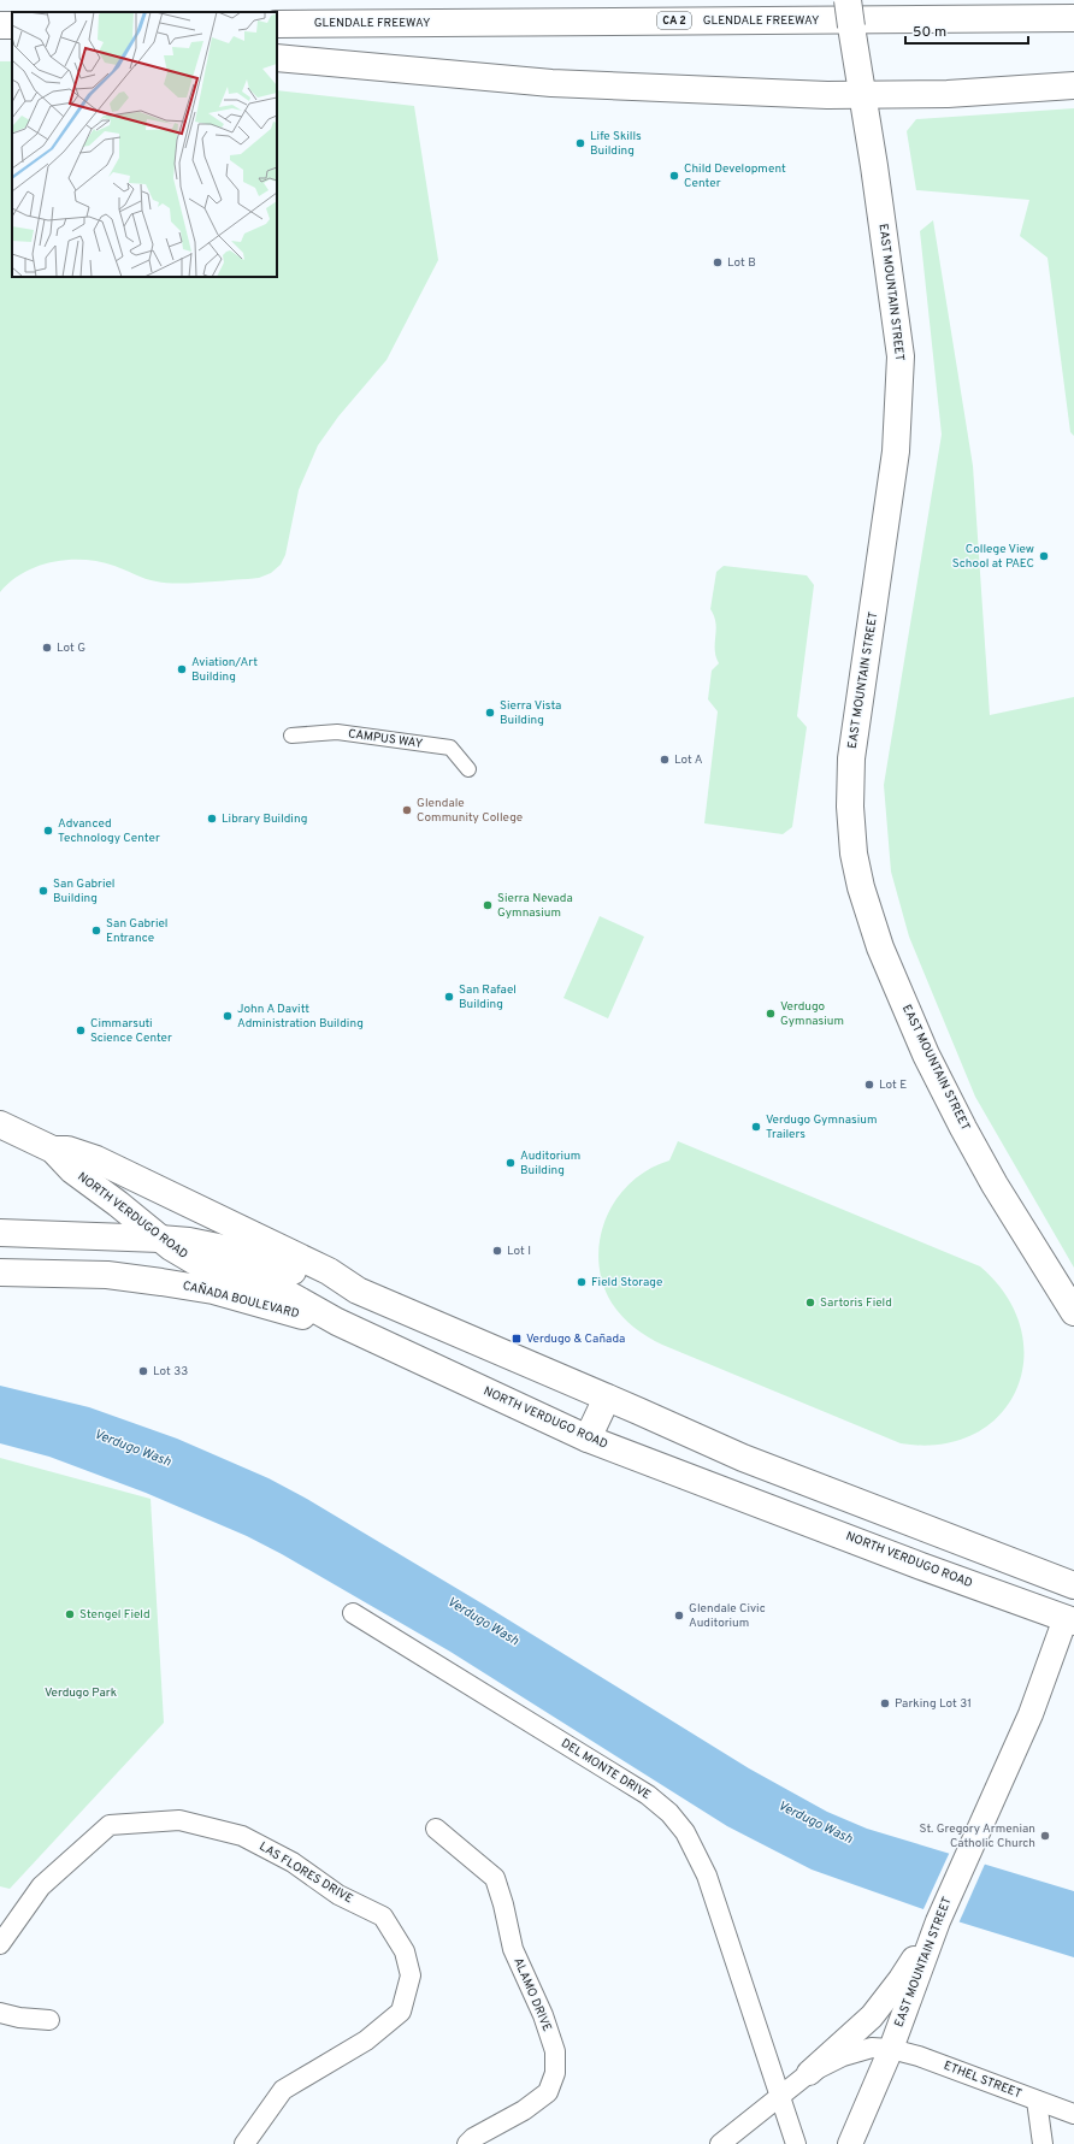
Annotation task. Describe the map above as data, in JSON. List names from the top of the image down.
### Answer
{
  "streets": {
    "main road": [
      "CA 2",
      "GLENDALE FREEWAY",
      "EAST MOUNTAIN STREET",
      "NORTH VERDUGO ROAD",
      "CAÑADA BOULEVARD"
    ],
    "street": [
      "CAMPUS WAY",
      "DEL MONTE DRIVE",
      "LAS FLORES DRIVE",
      "ALAMO DRIVE",
      "ETHEL STREET"
    ]
  },
  "crossings": [
    ["EAST MOUNTAIN STREET", "NORTH VERDUGO ROAD"],
    ["EAST MOUNTAIN STREET", "ETHEL STREET"],
    ["NORTH VERDUGO ROAD", "CAÑADA BOULEVARD"],
    ["DEL MONTE DRIVE", "ETHEL STREET"]
  ],
  "water": ["Verdugo Wash"],
  "parks": ["Verdugo Park"],
  "places": {
    "other": [
      "Life Skills Building",
      "Child Development Center",
      "Lot B",
      "College View School at PAEC",
      "Lot G",
      "Aviation/Art Building",
      "Sierra Vista Building",
      "Lot A",
      "Glendale Community College",
      "Library Building",
      "Advanced Technology Center",
      "San Gabriel Building",
      "Sierra Nevada Gymnasium",
      "San Gabriel Entrance",
      "San Rafael Building",
      "Verdugo Gymnasium",
      "John A Davitt Administration Building",
      "Cimmarsuti Science Center",
      "Lot E",
      "Verdugo Gymnasium Trailers",
      "Auditorium Building",
      "Lot I",
      "Field Storage",
      "Sartoris Field",
      "Lot 33",
      "Stengel Field",
      "Glendale Civic Auditorium",
      "Parking Lot 31",
      "St. Gregory Armenian Catholic Church"
    ],
    "transit": ["Verdugo & Cañada"]
  },
  "scale_bar": "50 m"
}
